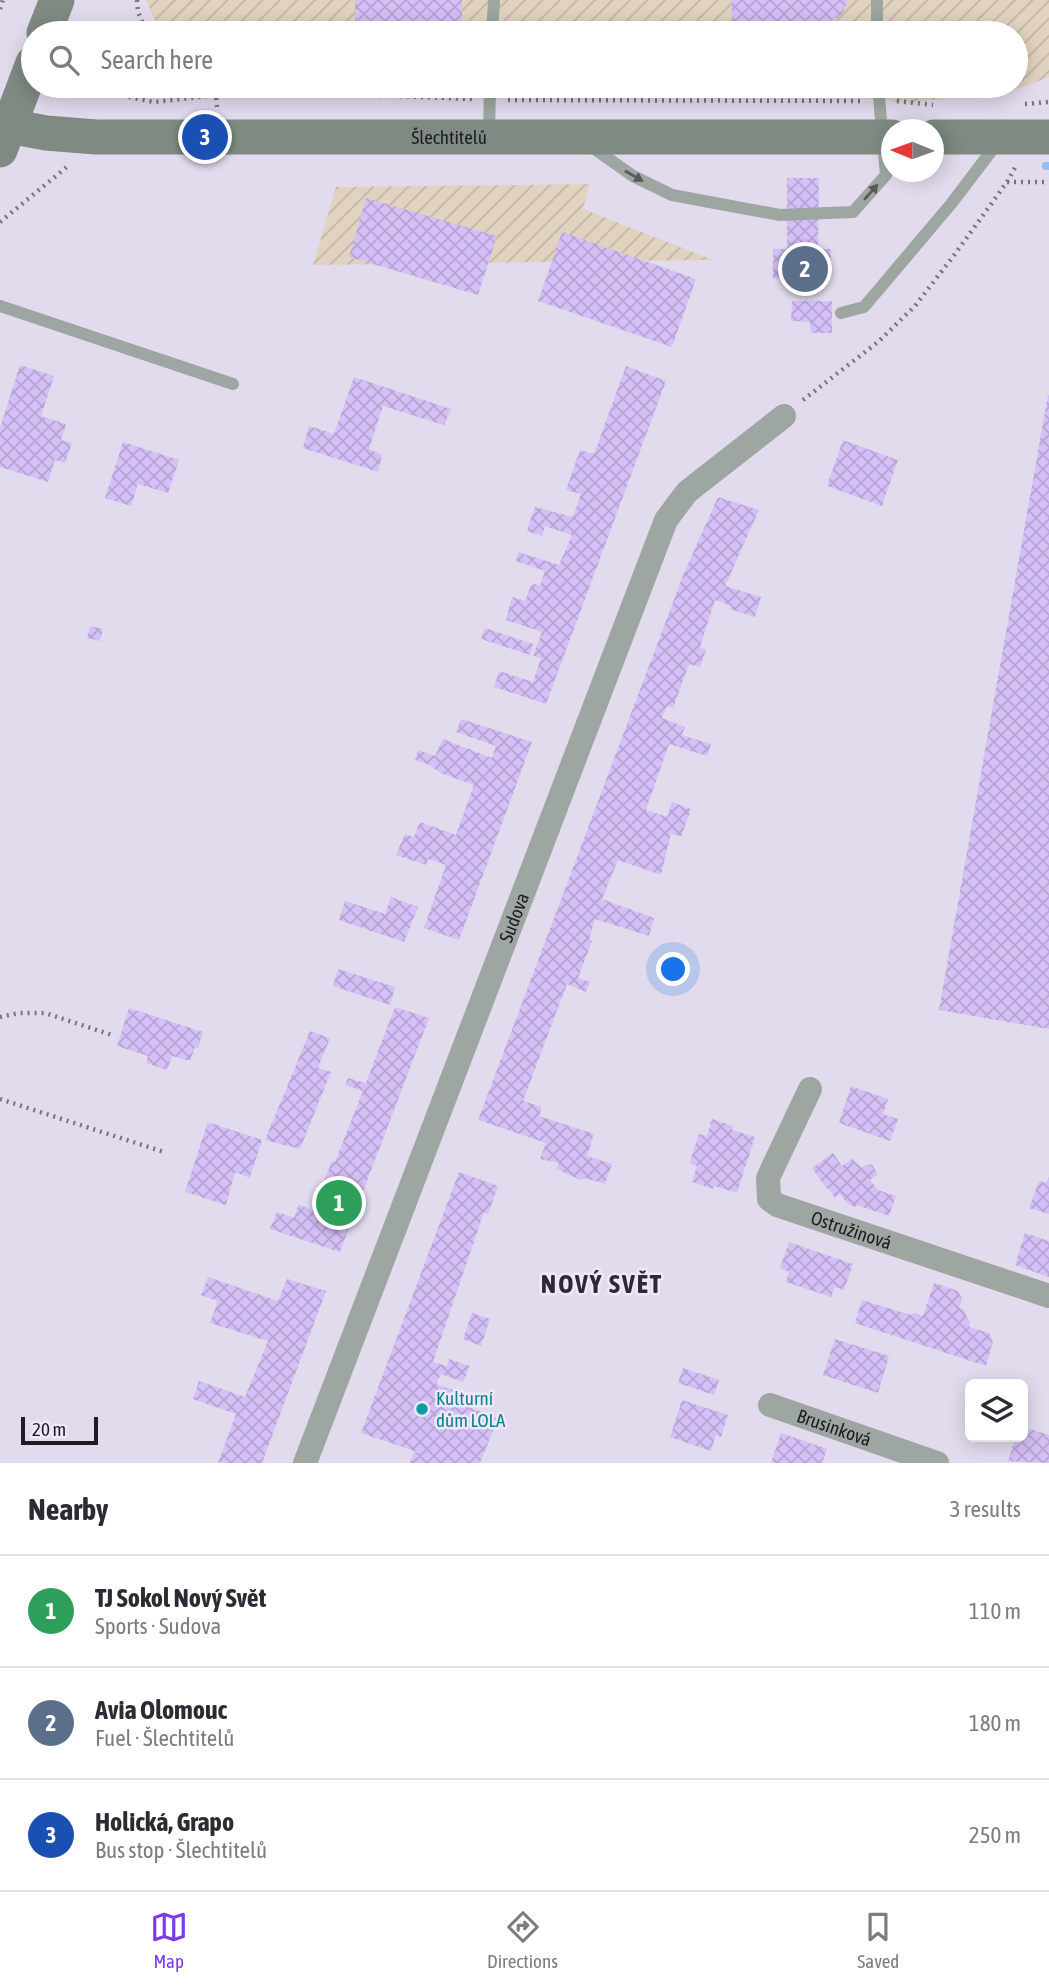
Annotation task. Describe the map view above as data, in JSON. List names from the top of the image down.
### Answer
{
  "streets": {
    "street": [
      "Šlechtitelů",
      "Sudova",
      "Ostružinová",
      "Brusinková"
    ]
  },
  "districts": ["NOVÝ SVĚT"],
  "places": ["Kulturní dům LOLA"],
  "scale_bar": "20 m",
  "north": "left",
  "page": {
    "search": "Search here",
    "pins": ["3", "2", "1"],
    "scale": "20 m",
    "heading": ["Nearby", "3 results"],
    "list": [
      {
        "mark": "1",
        "name": "TJ Sokol Nový Svět",
        "note": "Sports · Sudova",
        "value": "110 m"
      },
      {
        "mark": "2",
        "name": "Avia Olomouc",
        "note": "Fuel · Šlechtitelů",
        "value": "180 m"
      },
      {
        "mark": "3",
        "name": "Holická, Grapo",
        "note": "Bus stop · Šlechtitelů",
        "value": "250 m"
      }
    ],
    "nav": ["Map", "Directions", "Saved"]
  }
}
